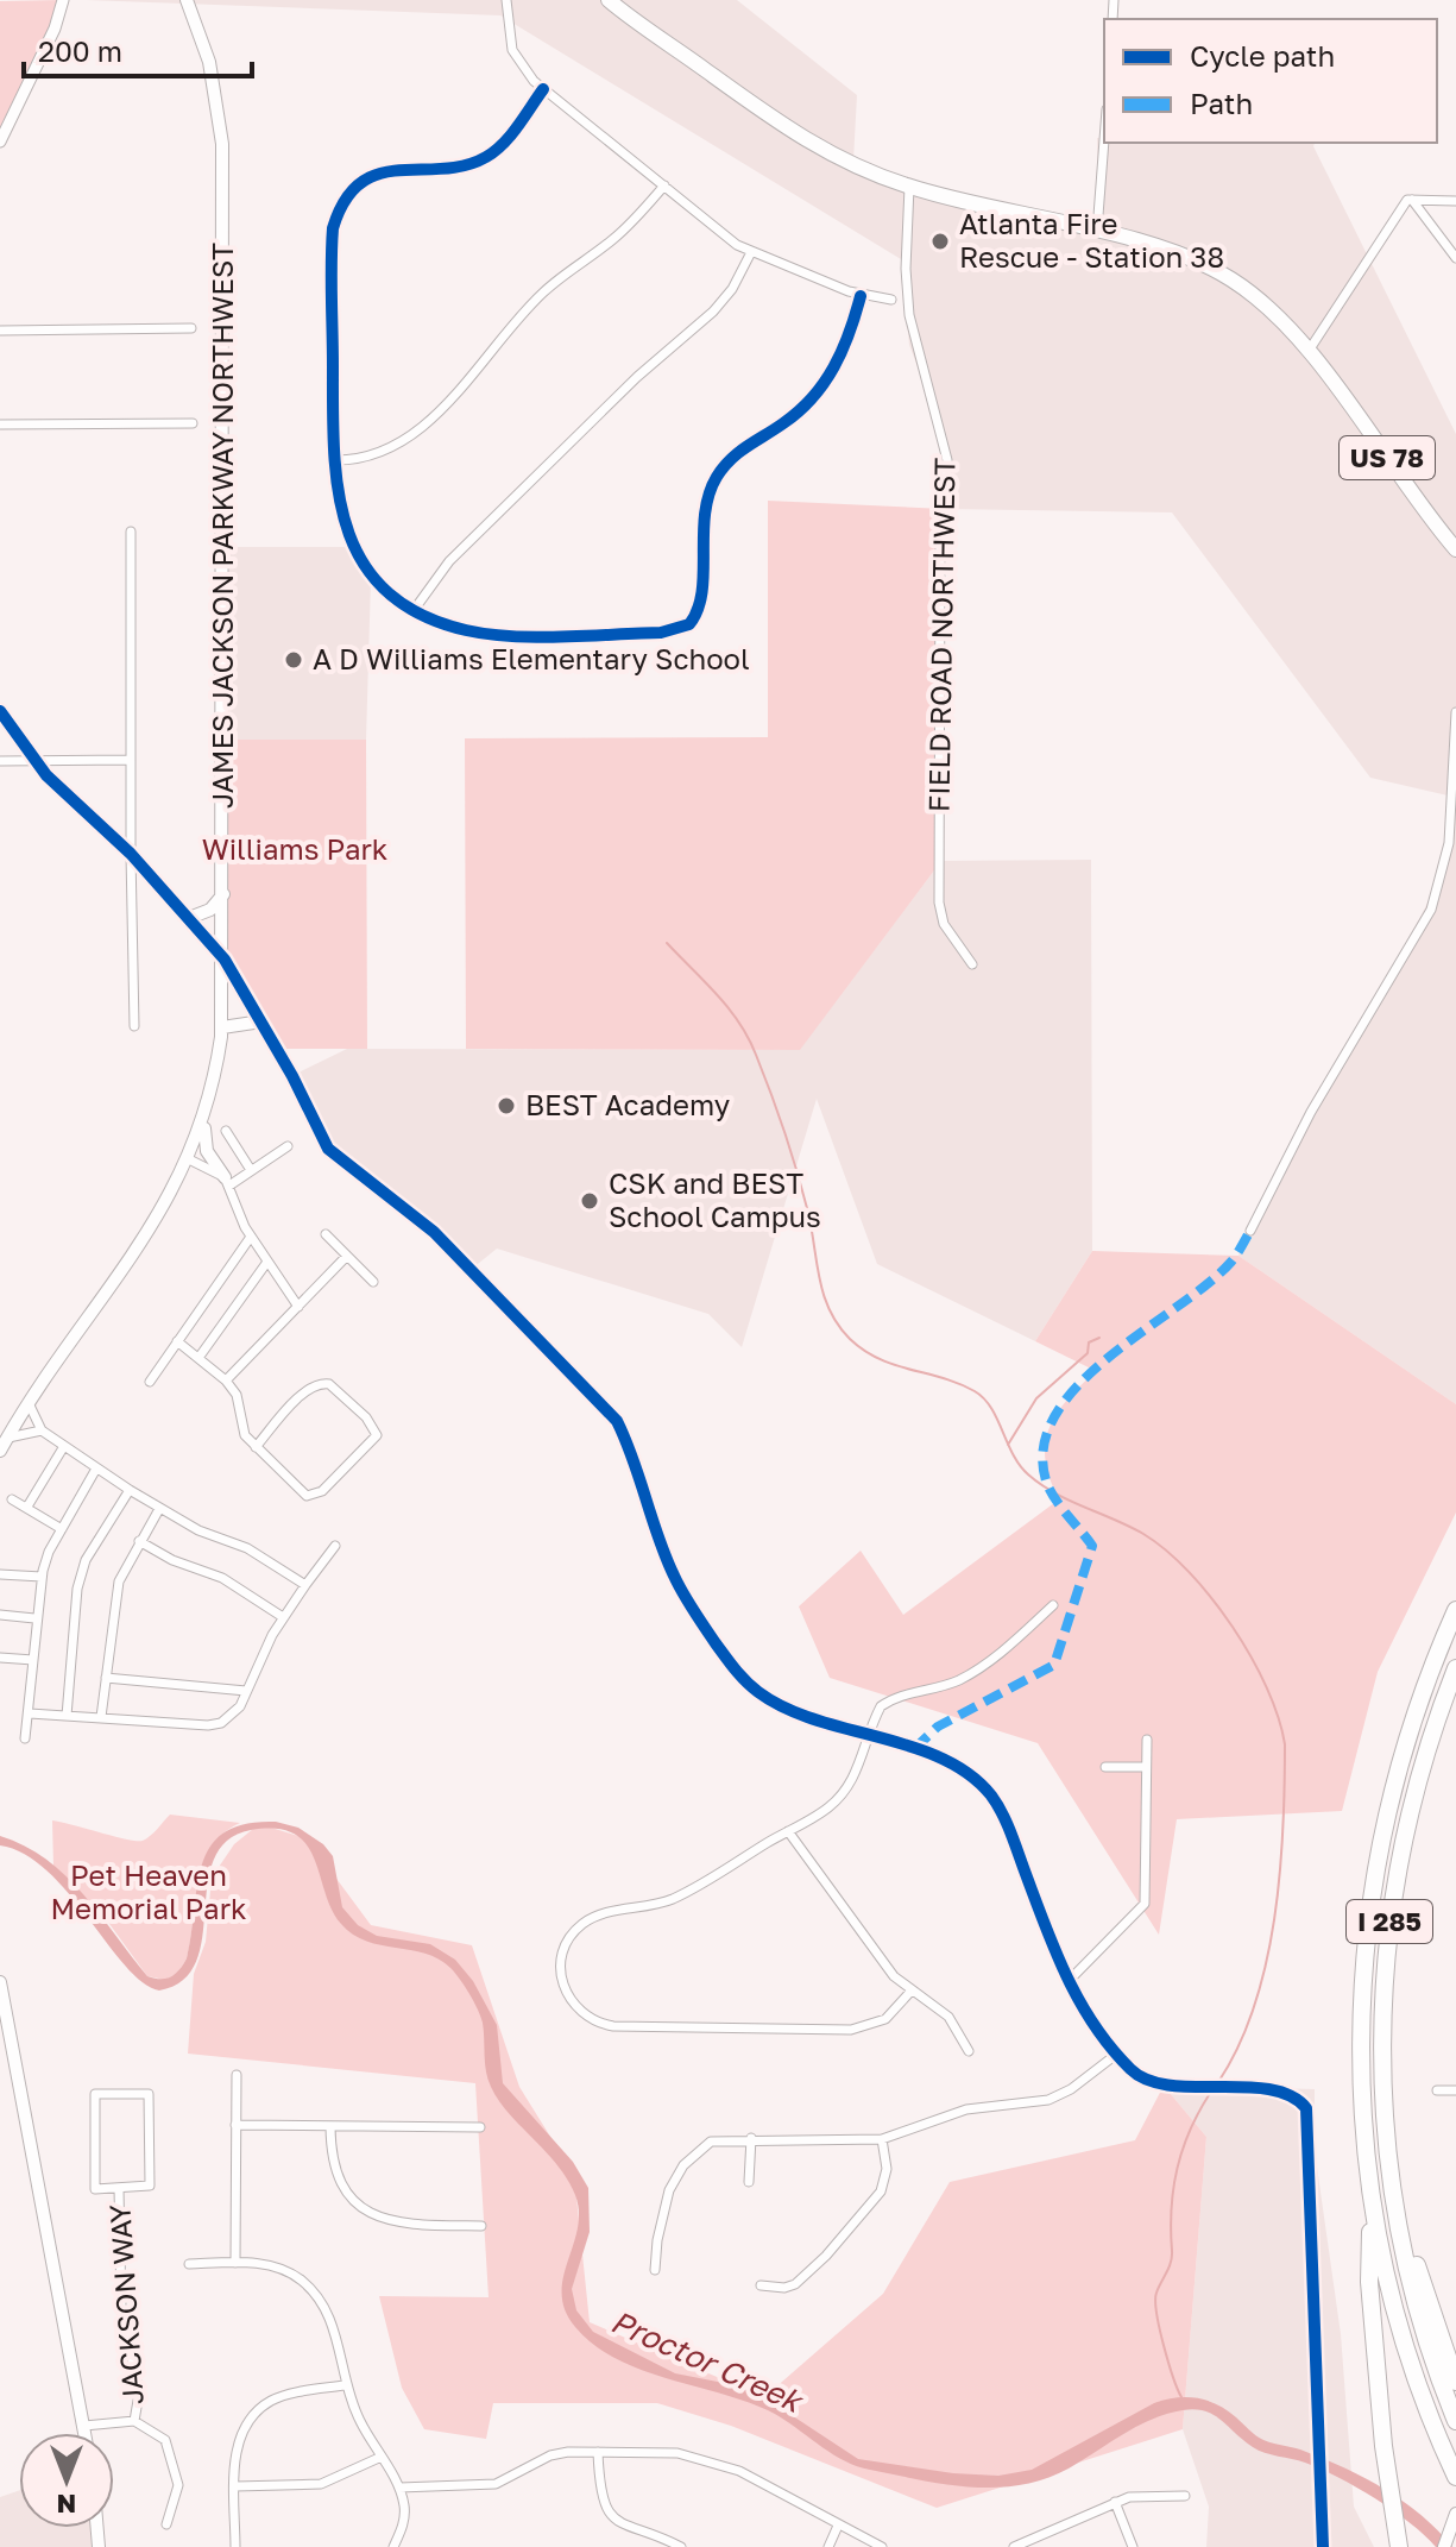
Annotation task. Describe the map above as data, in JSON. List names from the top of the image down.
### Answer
{
  "streets": {
    "highway": ["I 285"],
    "main road": ["US 78", "JAMES JACKSON PARKWAY NORTHWEST"],
    "street": ["FIELD ROAD NORTHWEST", "JACKSON WAY"]
  },
  "crossings": [
    ["US 78", "FIELD ROAD NORTHWEST"]
  ],
  "water": ["Proctor Creek"],
  "parks": ["Williams Park", "Pet Heaven Memorial Park"],
  "places": [
    "Atlanta Fire Rescue - Station 38",
    "A D Williams Elementary School",
    "BEST Academy",
    "CSK and BEST School Campus"
  ],
  "legend": ["Cycle path", "Path"],
  "scale_bar": "200 m",
  "north": "bottom"
}
